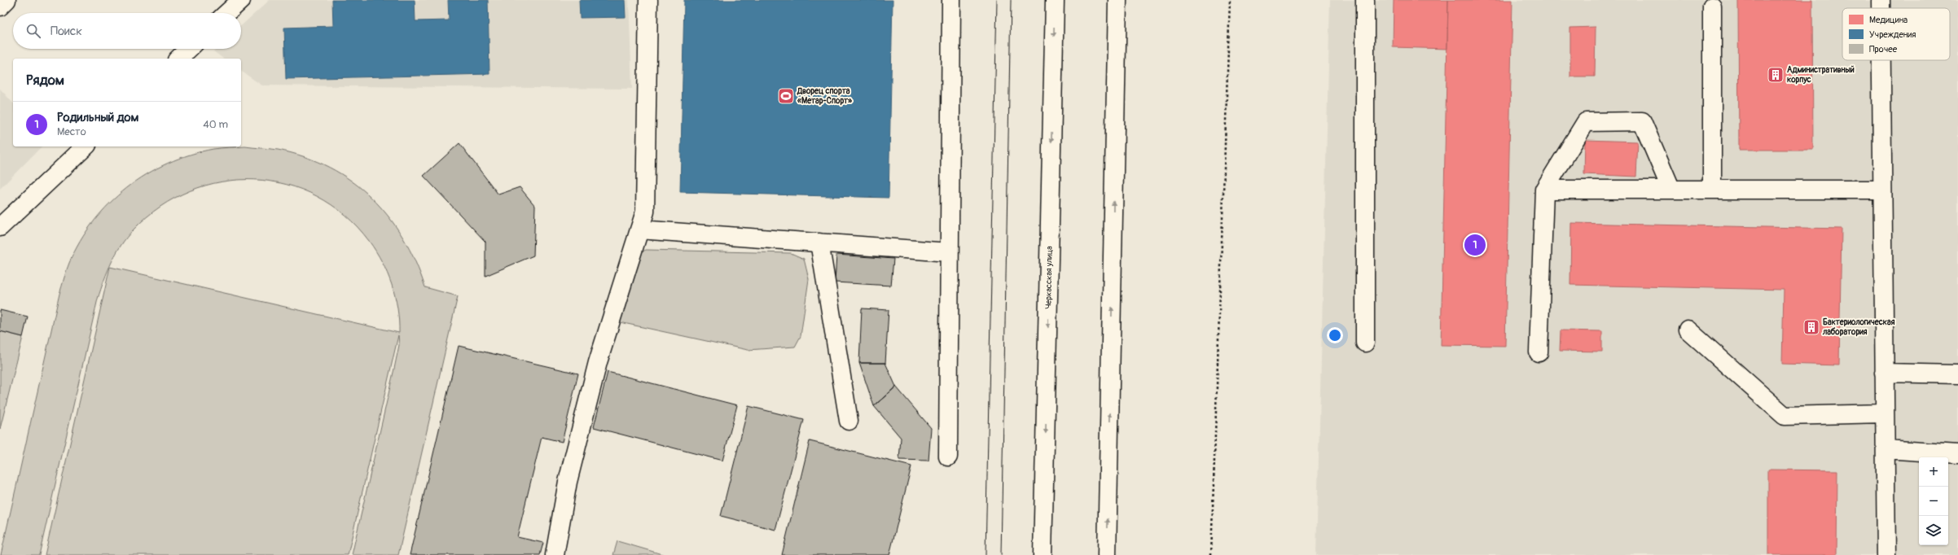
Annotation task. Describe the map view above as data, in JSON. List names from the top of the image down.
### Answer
{
  "streets": {
    "main road": ["Черкасская улица"]
  },
  "places": {
    "building": ["Административный корпус", "Бактериологическая лаборатория"],
    "sports": ["Дворец спорта «Метар-Спорт»"]
  },
  "legend": ["Медицина", "Учреждения", "Прочее"],
  "page": {
    "search": "Поиск",
    "heading": "Рядом",
    "list": [
      {
        "mark": "1",
        "name": "Родильный дом",
        "note": "Место",
        "value": "40 m"
      }
    ],
    "pins": "1",
    "map_buttons": ["+", "−"]
  }
}
